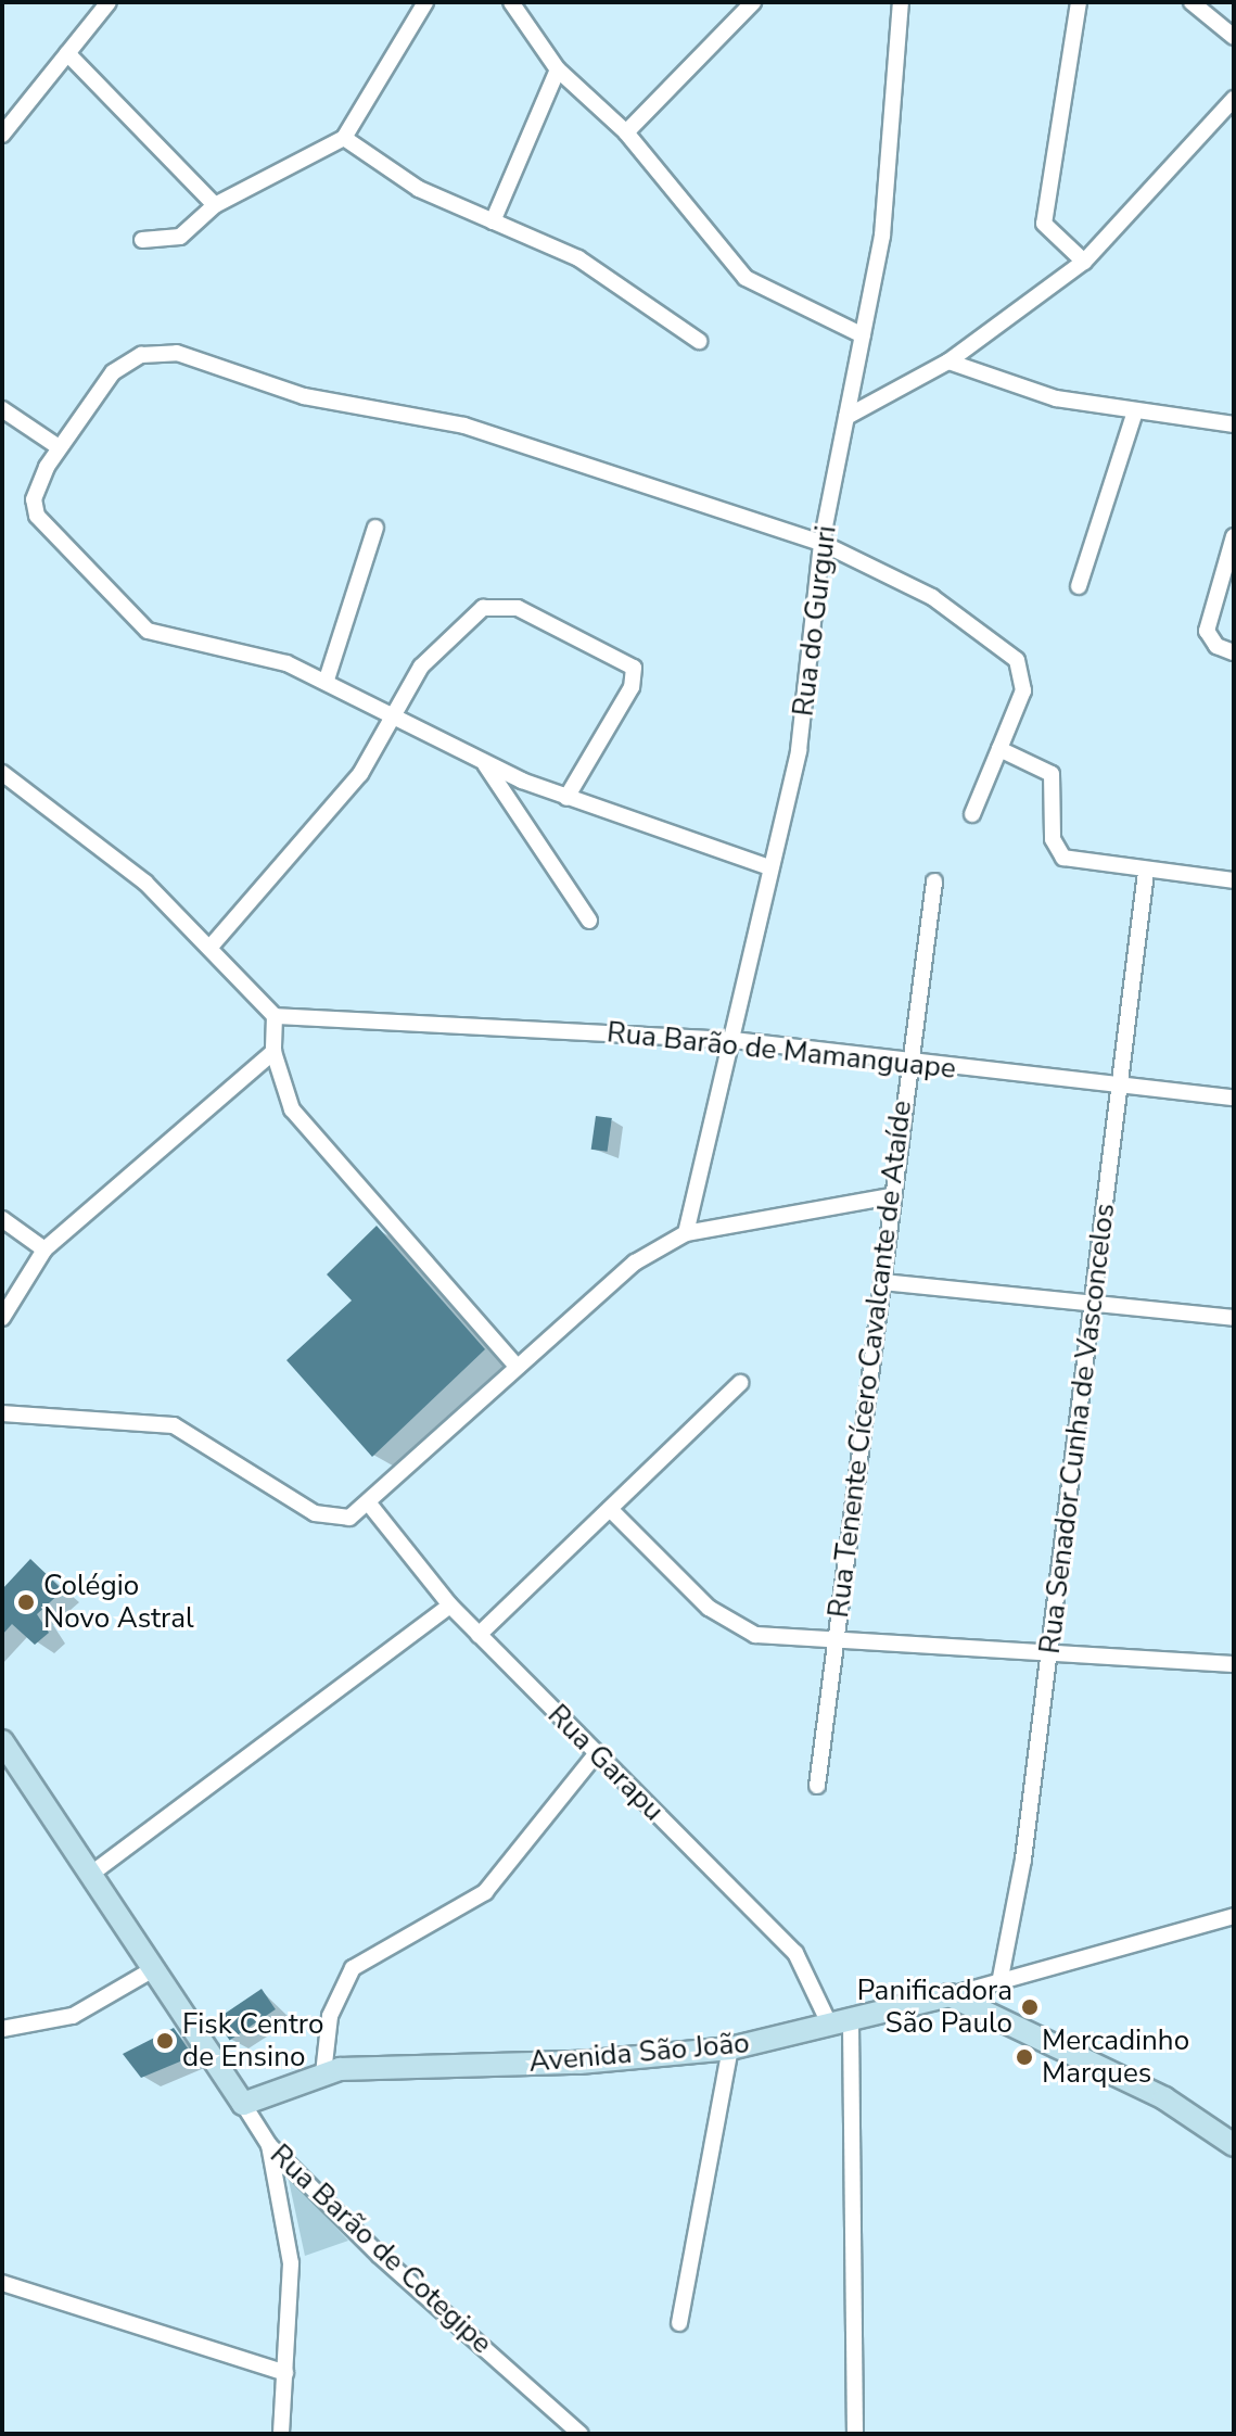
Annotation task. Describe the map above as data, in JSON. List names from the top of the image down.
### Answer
{
  "streets": {
    "main road": ["Avenida São João", "Rua Barão de Cotegipe"],
    "street": [
      "Rua do Gurguri",
      "Rua Barão de Mamanguape",
      "Rua Tenente Cícero Cavalcante de Ataíde",
      "Rua Senador Cunha de Vasconcelos",
      "Rua Garapu"
    ]
  },
  "crossings": [
    ["Rua do Gurguri", "Rua Barão de Mamanguape"],
    ["Rua Barão de Mamanguape", "Rua Tenente Cícero Cavalcante de Ataíde"],
    ["Rua Barão de Mamanguape", "Rua Senador Cunha de Vasconcelos"],
    ["Rua Senador Cunha de Vasconcelos", "Avenida São João"],
    ["Rua Garapu", "Avenida São João"],
    ["Avenida São João", "Rua Barão de Cotegipe"]
  ],
  "places": [
    "Colégio Novo Astral",
    "Panificadora São Paulo",
    "Fisk Centro de Ensino",
    "Mercadinho Marques"
  ]
}
